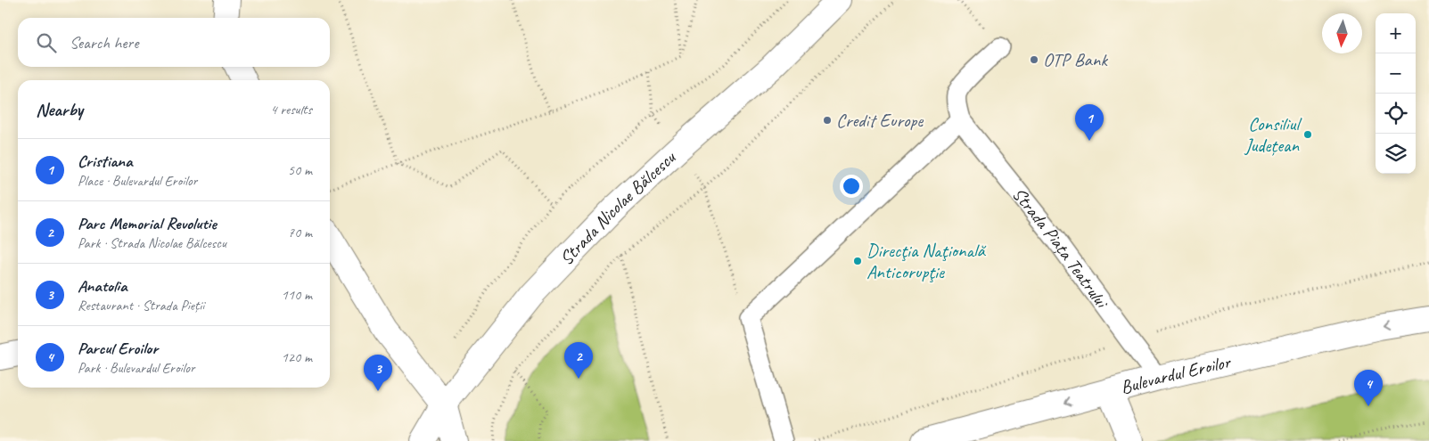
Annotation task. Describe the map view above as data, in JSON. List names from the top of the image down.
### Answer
{
  "streets": {
    "street": ["Strada Nicolae Bălcescu", "Bulevardul Eroilor"],
    "lane": ["Strada Piața Teatrului"]
  },
  "crossings": [
    ["Strada Piața Teatrului", "Bulevardul Eroilor"]
  ],
  "one_way": ["Bulevardul Eroilor"],
  "places": [
    "OTP Bank",
    "Credit Europe",
    "Consiliul Județean",
    "Direcţia Naţională Anticorupţie"
  ],
  "north": "bottom",
  "page": {
    "map_buttons": ["+", "−"],
    "search": "Search here",
    "heading": ["Nearby", "4 results"],
    "pins": [
      "1",
      "2",
      "3",
      "4"
    ],
    "list": [
      {
        "mark": "1",
        "name": "Cristiana",
        "note": "Place · Bulevardul Eroilor",
        "value": "50 m"
      },
      {
        "mark": "2",
        "name": "Parc Memorial Revolutie",
        "note": "Park · Strada Nicolae Bălcescu",
        "value": "70 m"
      },
      {
        "mark": "3",
        "name": "Anatolia",
        "note": "Restaurant · Strada Pieții",
        "value": "110 m"
      },
      {
        "mark": "4",
        "name": "Parcul Eroilor",
        "note": "Park · Bulevardul Eroilor",
        "value": "120 m"
      }
    ]
  }
}
